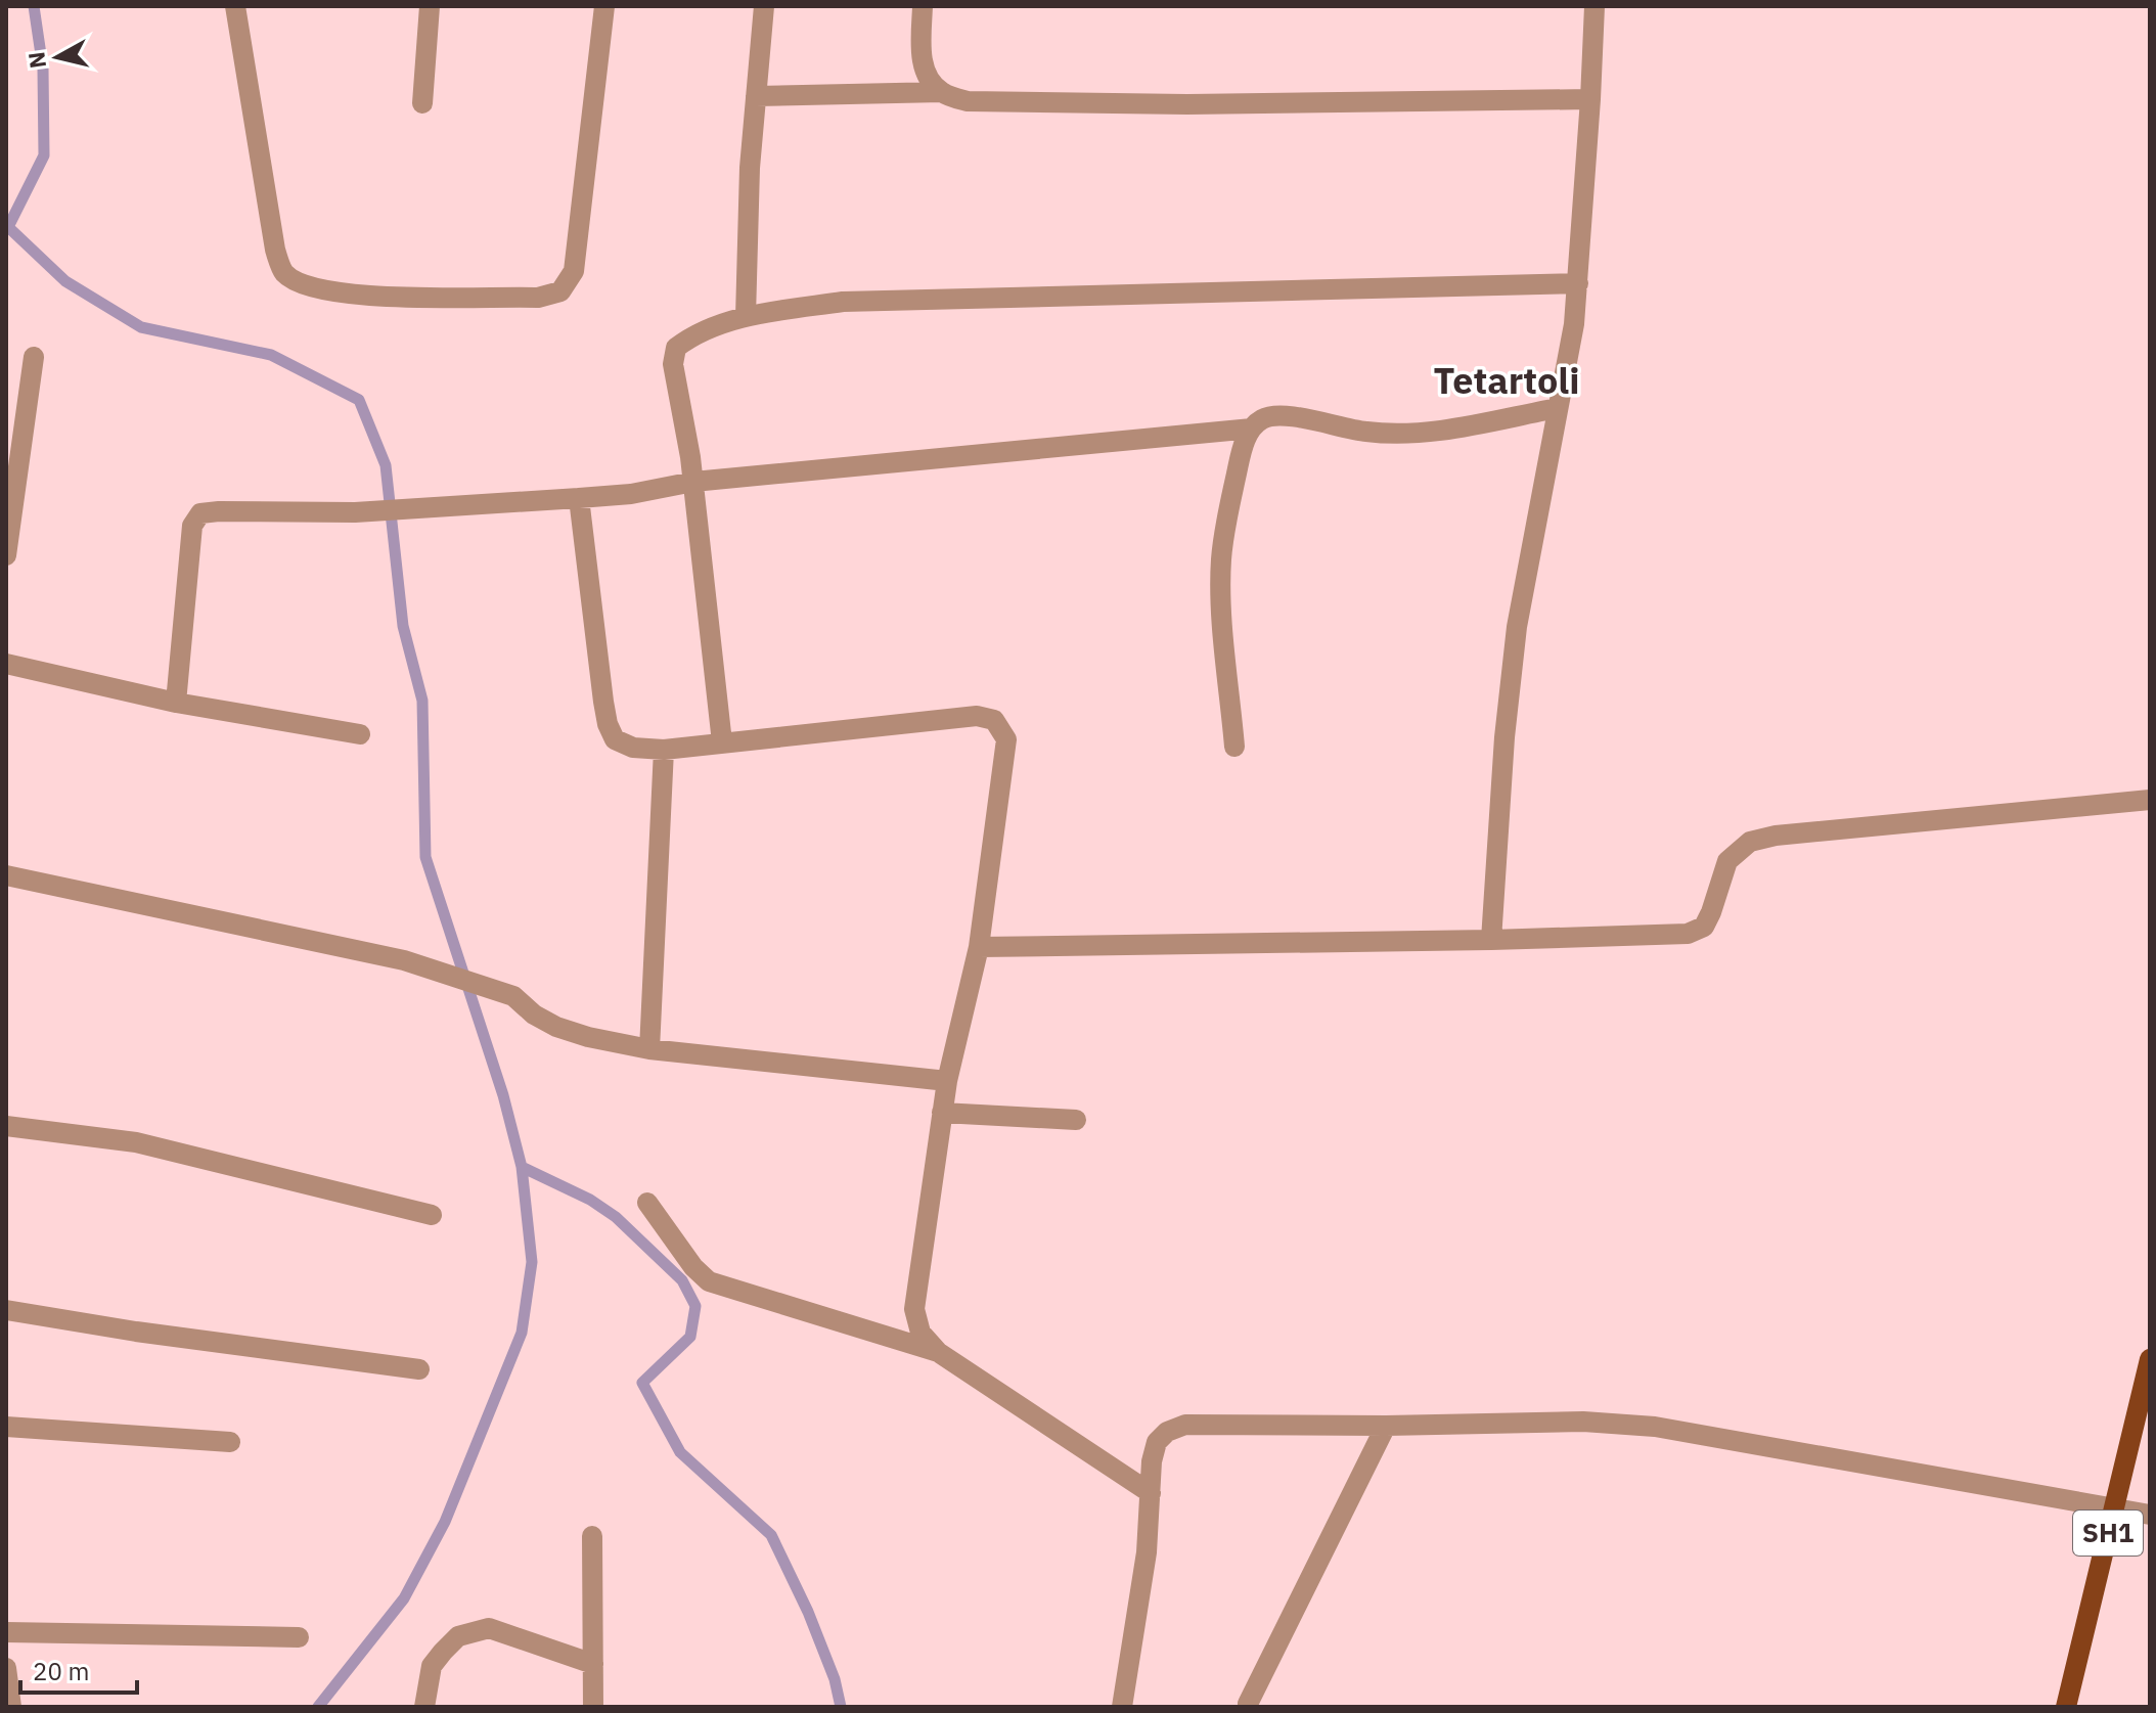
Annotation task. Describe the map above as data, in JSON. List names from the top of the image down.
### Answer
{
  "streets": {
    "main road": ["SH1"]
  },
  "districts": ["Tetartoli"],
  "scale_bar": "20 m",
  "north": "left"
}
